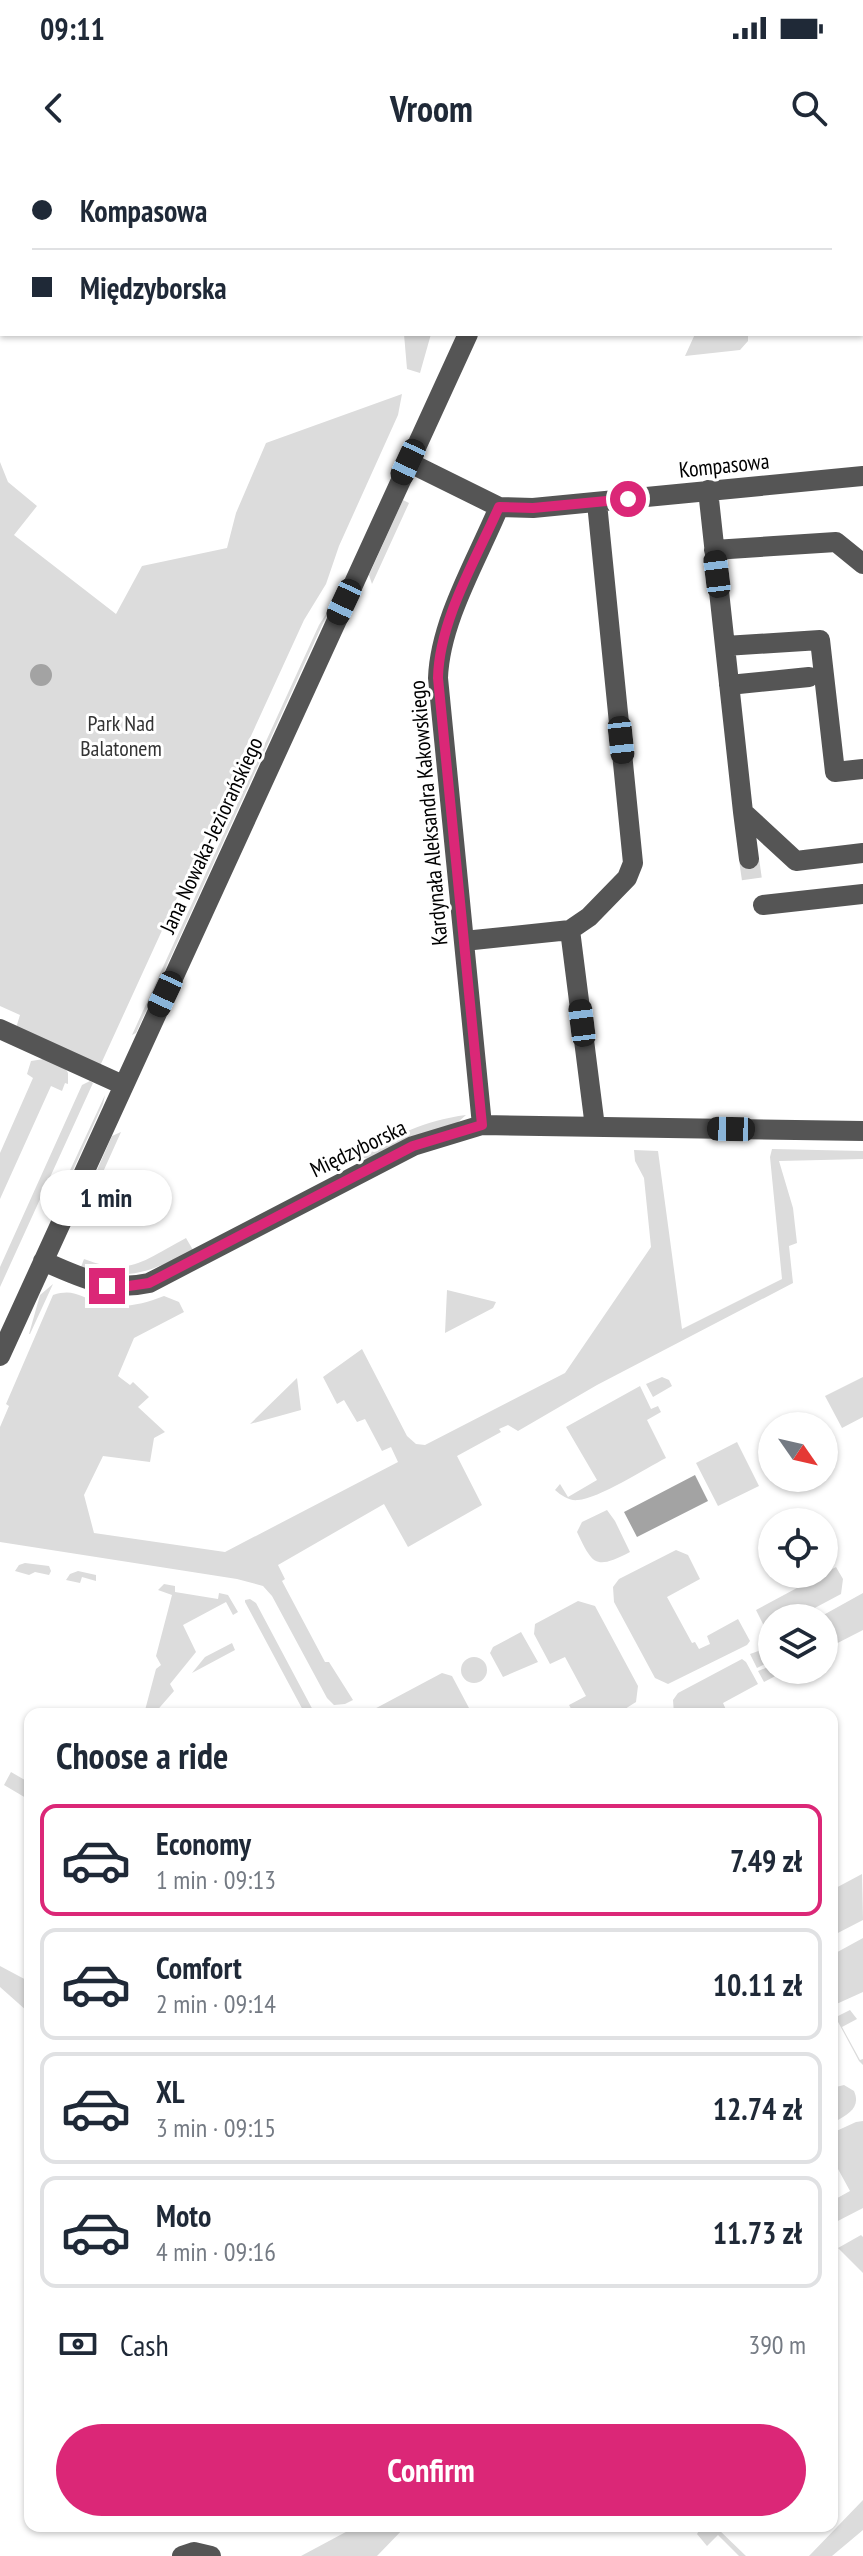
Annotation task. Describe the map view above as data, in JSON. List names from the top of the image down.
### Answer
{
  "streets": {
    "street": [
      "Kompasowa",
      "Kardynała Aleksandra Kakowskiego",
      "Jana Nowaka-Jeziorańskiego",
      "Międzyborska"
    ]
  },
  "crossings": [
    ["Kompasowa", "Kardynała Aleksandra Kakowskiego"],
    ["Kompasowa", "Jana Nowaka-Jeziorańskiego"],
    ["Kardynała Aleksandra Kakowskiego", "Międzyborska"],
    ["Jana Nowaka-Jeziorańskiego", "Międzyborska"]
  ],
  "parks": ["Park Nad Balatonem"],
  "north": "bottom right",
  "page": {
    "status": "09:11",
    "header": "Vroom",
    "banner": ["Kompasowa", "Międzyborska"],
    "bubble": "1 min",
    "heading": "Choose a ride",
    "list": [
      {
        "name": "Economy",
        "note": "1 min · 09:13",
        "value": "7.49 zł"
      },
      {
        "name": "Comfort",
        "note": "2 min · 09:14",
        "value": "10.11 zł"
      },
      {
        "name": "XL",
        "note": "3 min · 09:15",
        "value": "12.74 zł"
      },
      {
        "name": "Moto",
        "note": "4 min · 09:16",
        "value": "11.73 zł"
      }
    ],
    "pay": ["Cash", "390 m"],
    "buttons": "Confirm"
  }
}
